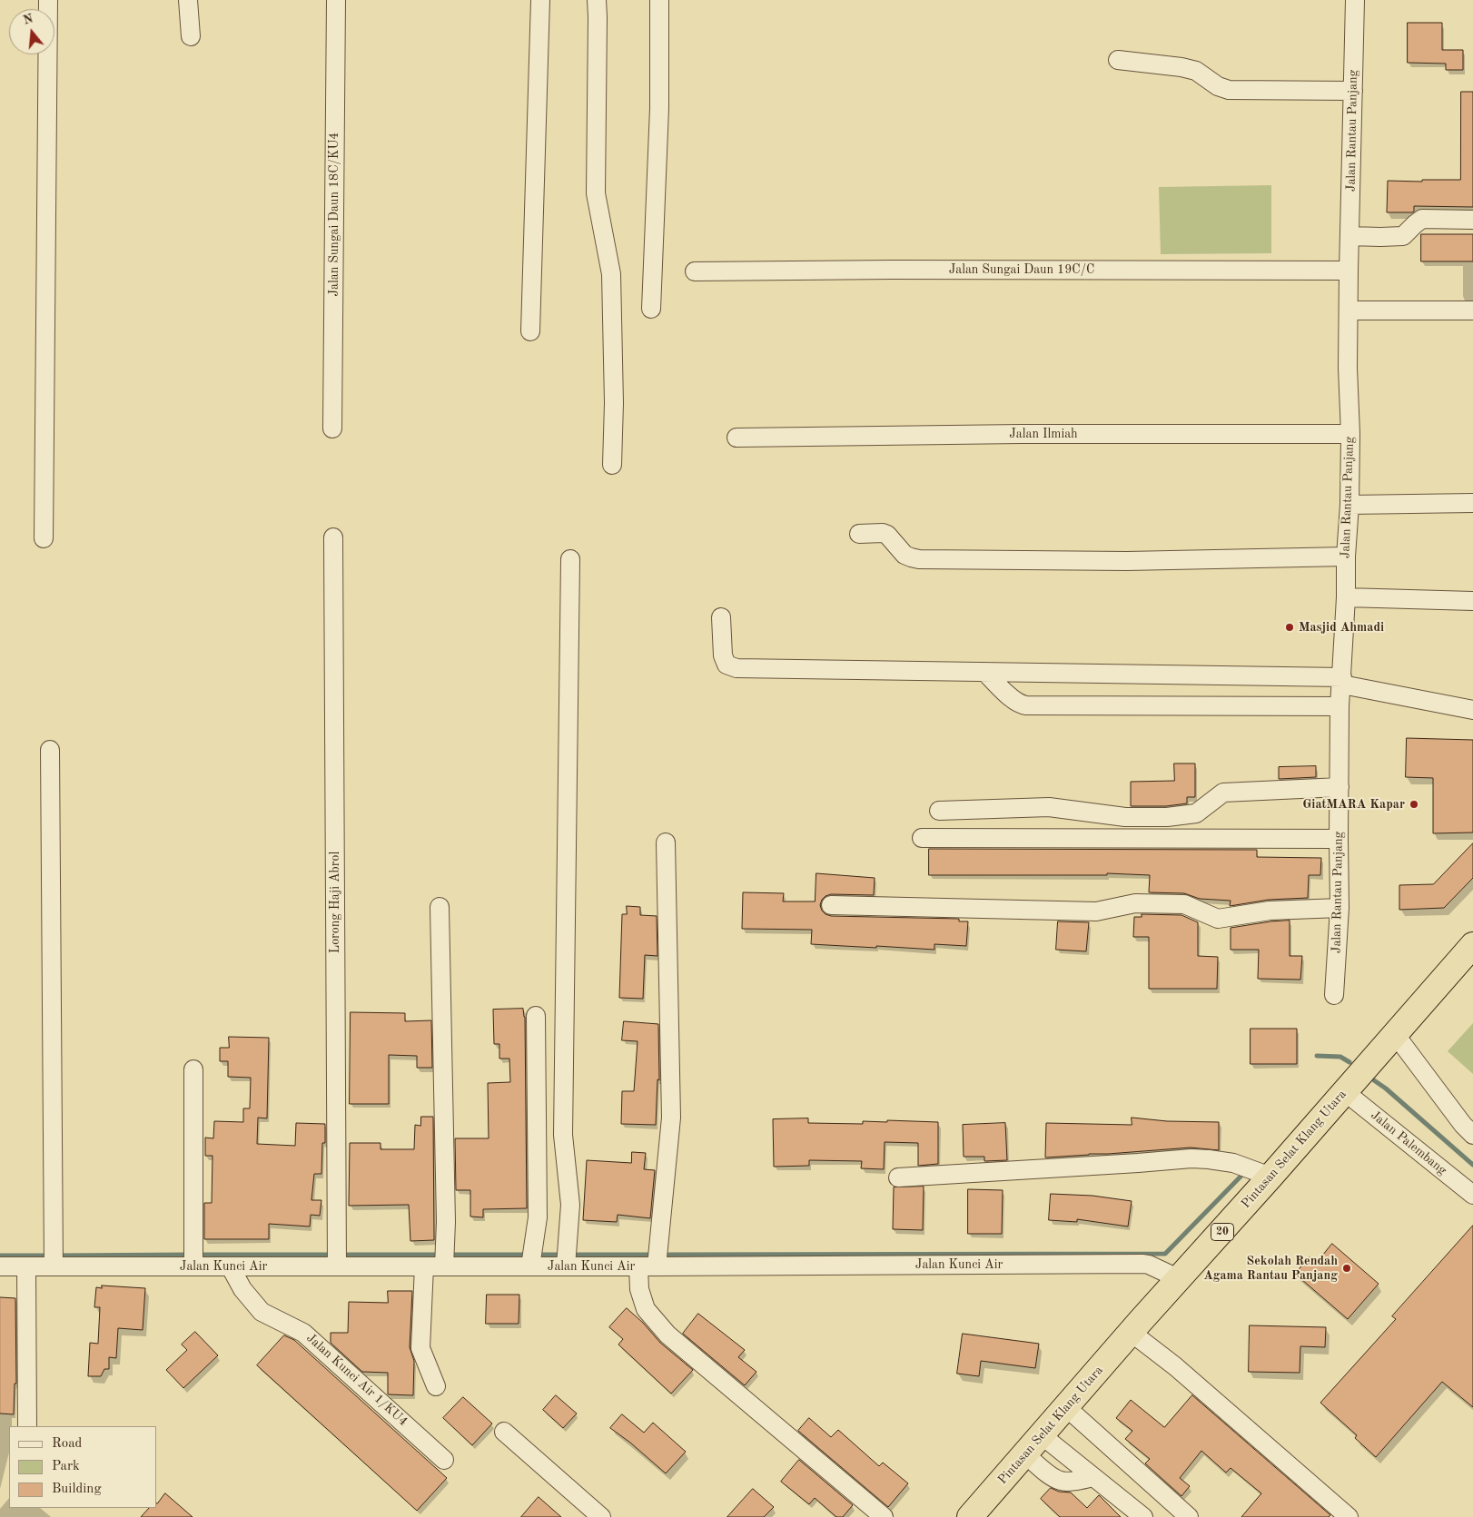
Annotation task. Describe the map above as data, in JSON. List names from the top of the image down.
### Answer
{
  "streets": {
    "highway": ["Pintasan Selat Klang Utara", "20"],
    "street": [
      "Jalan Rantau Panjang",
      "Jalan Sungai Daun 18C/KU4",
      "Jalan Sungai Daun 19C/C",
      "Jalan Ilmiah",
      "Lorong Haji Abrol",
      "Jalan Palembang",
      "Jalan Kunci Air",
      "Jalan Kunci Air 1/KU4"
    ]
  },
  "crossings": [
    ["Jalan Rantau Panjang", "Jalan Sungai Daun 19C/C"],
    ["Jalan Rantau Panjang", "Jalan Ilmiah"],
    ["Lorong Haji Abrol", "Jalan Kunci Air"],
    ["Jalan Palembang", "Pintasan Selat Klang Utara"],
    ["Pintasan Selat Klang Utara", "Jalan Kunci Air"],
    ["Jalan Kunci Air", "Jalan Kunci Air 1/KU4"]
  ],
  "places": ["Masjid Ahmadi", "GiatMARA Kapar", "Sekolah Rendah Agama Rantau Panjang"],
  "legend": ["Road", "Park", "Building"],
  "north": "top"
}
